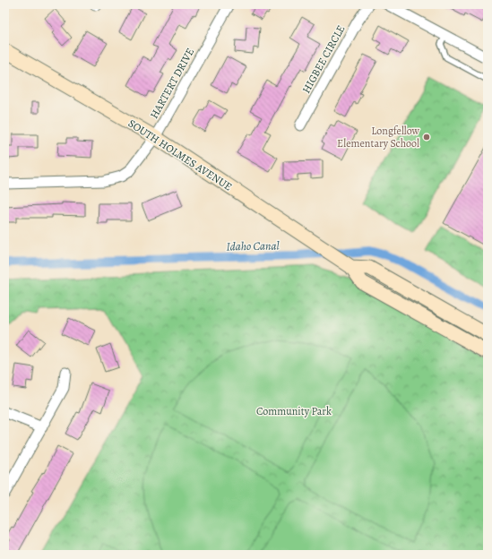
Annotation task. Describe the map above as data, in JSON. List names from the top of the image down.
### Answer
{
  "streets": {
    "main road": ["SOUTH HOLMES AVENUE"],
    "street": ["HIGBEE CIRCLE", "HARTERT DRIVE"]
  },
  "crossings": [
    ["HARTERT DRIVE", "SOUTH HOLMES AVENUE"]
  ],
  "water": ["Idaho Canal"],
  "parks": ["Community Park"],
  "places": ["Longfellow Elementary School"]
}
